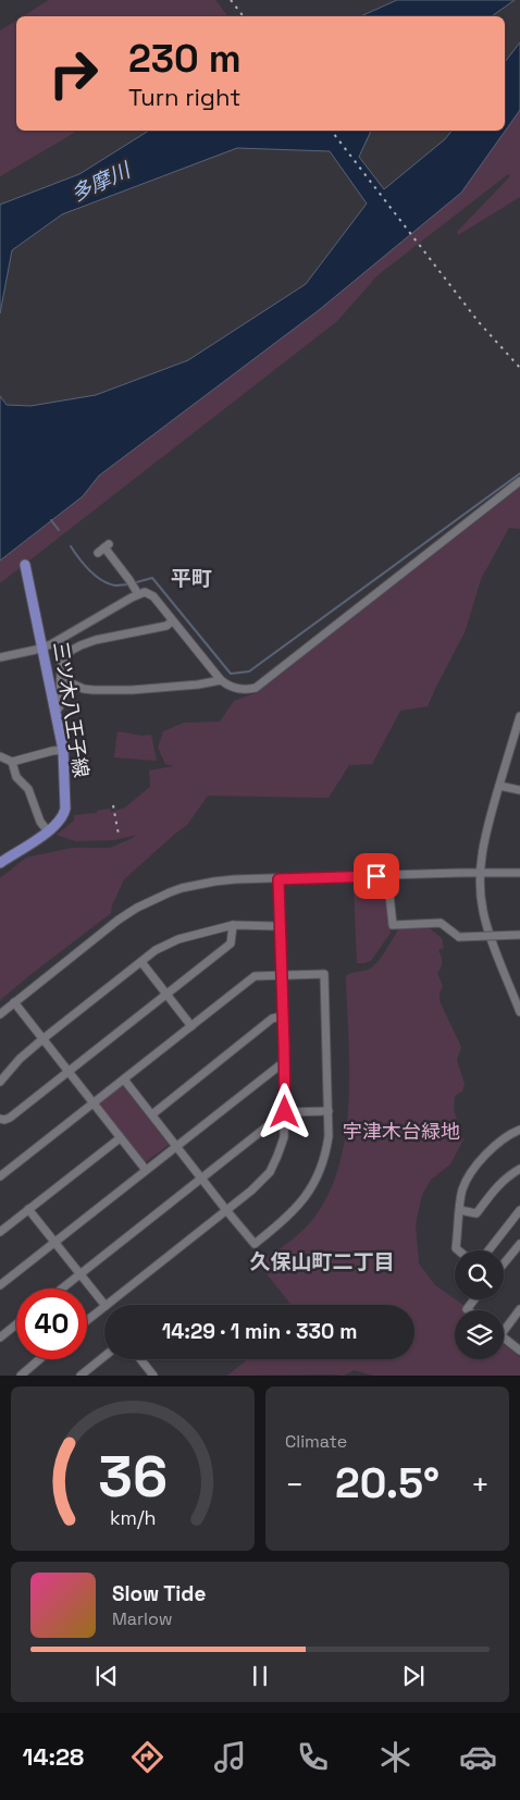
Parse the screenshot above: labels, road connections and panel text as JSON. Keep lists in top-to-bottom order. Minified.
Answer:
{"streets":{"main road":["三ツ木八王子線"]},"districts":["平町","久保山町二丁目"],"water":["多摩川"],"parks":["宇津木台緑地"],"page":{"turn":["230 m","Turn right"],"limit":"40","trip":"14:29 · 1 min · 330 m","tile":"Climate","heat":["−","20.5°","+"],"song":["Slow Tide","Marlow"],"tabs":"14:28","gauge":["36","km/h"]}}
